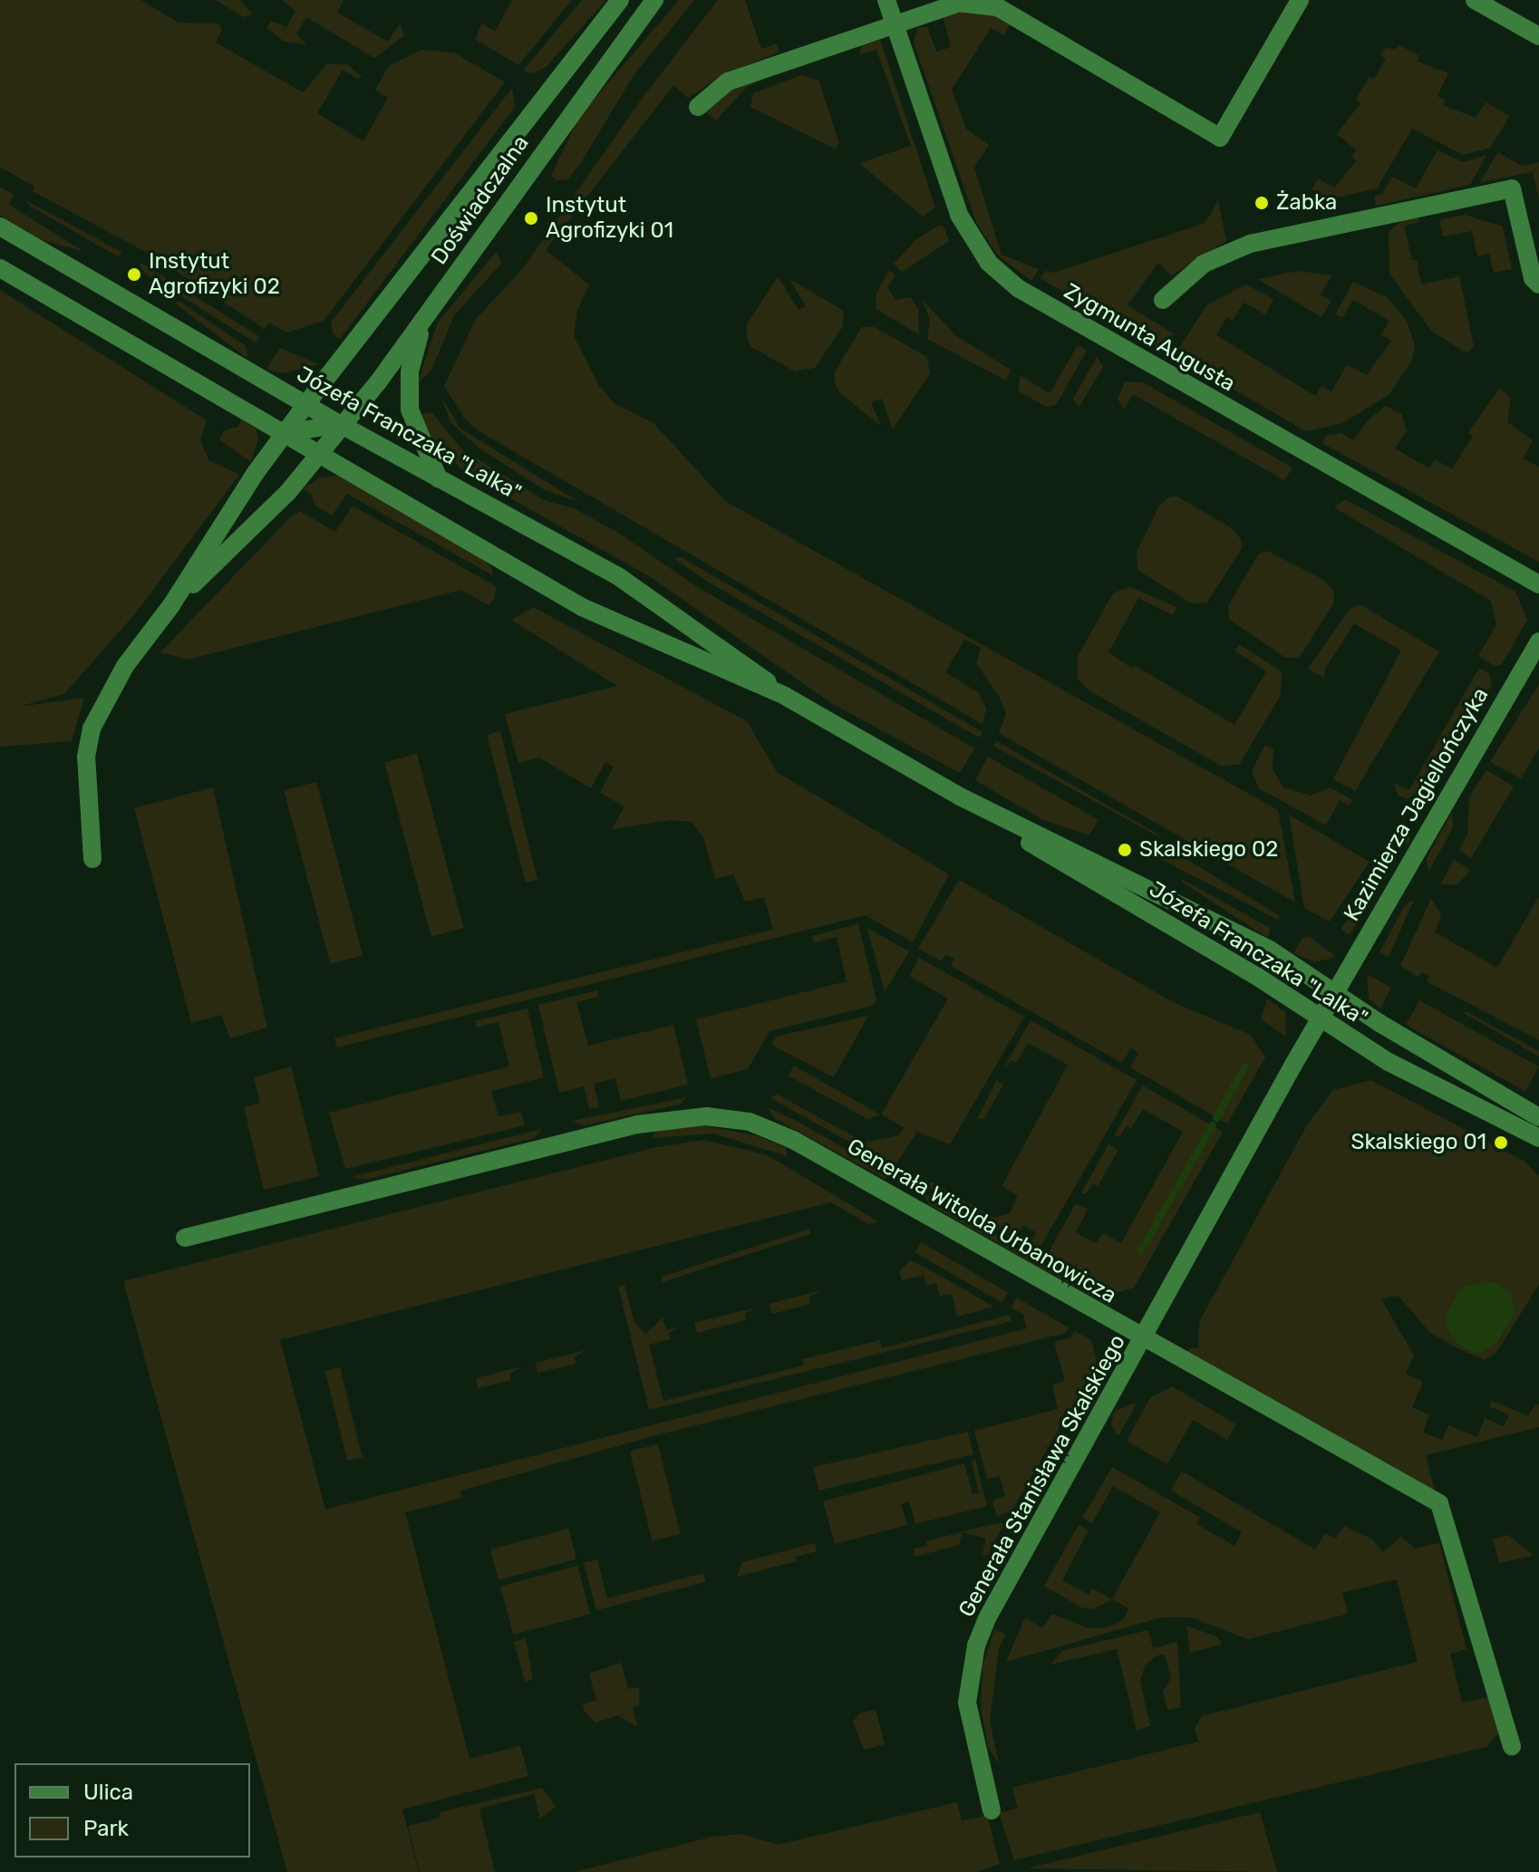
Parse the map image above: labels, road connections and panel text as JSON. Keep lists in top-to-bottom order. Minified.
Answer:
{"streets":{"street":["Doświadczalna","Zygmunta Augusta","Józefa Franczaka \"Lalka\"","Kazimierza Jagiellończyka","Generała Witolda Urbanowicza","Generała Stanisława Skalskiego"]},"crossings":[["Doświadczalna","Józefa Franczaka \"Lalka\""],["Józefa Franczaka \"Lalka\"","Kazimierza Jagiellończyka"],["Józefa Franczaka \"Lalka\"","Generała Stanisława Skalskiego"],["Kazimierza Jagiellończyka","Generała Stanisława Skalskiego"],["Generała Witolda Urbanowicza","Generała Stanisława Skalskiego"]],"places":["Żabka","Instytut Agrofizyki 01","Instytut Agrofizyki 02","Skalskiego 02","Skalskiego 01"],"legend":["Ulica","Park"]}
